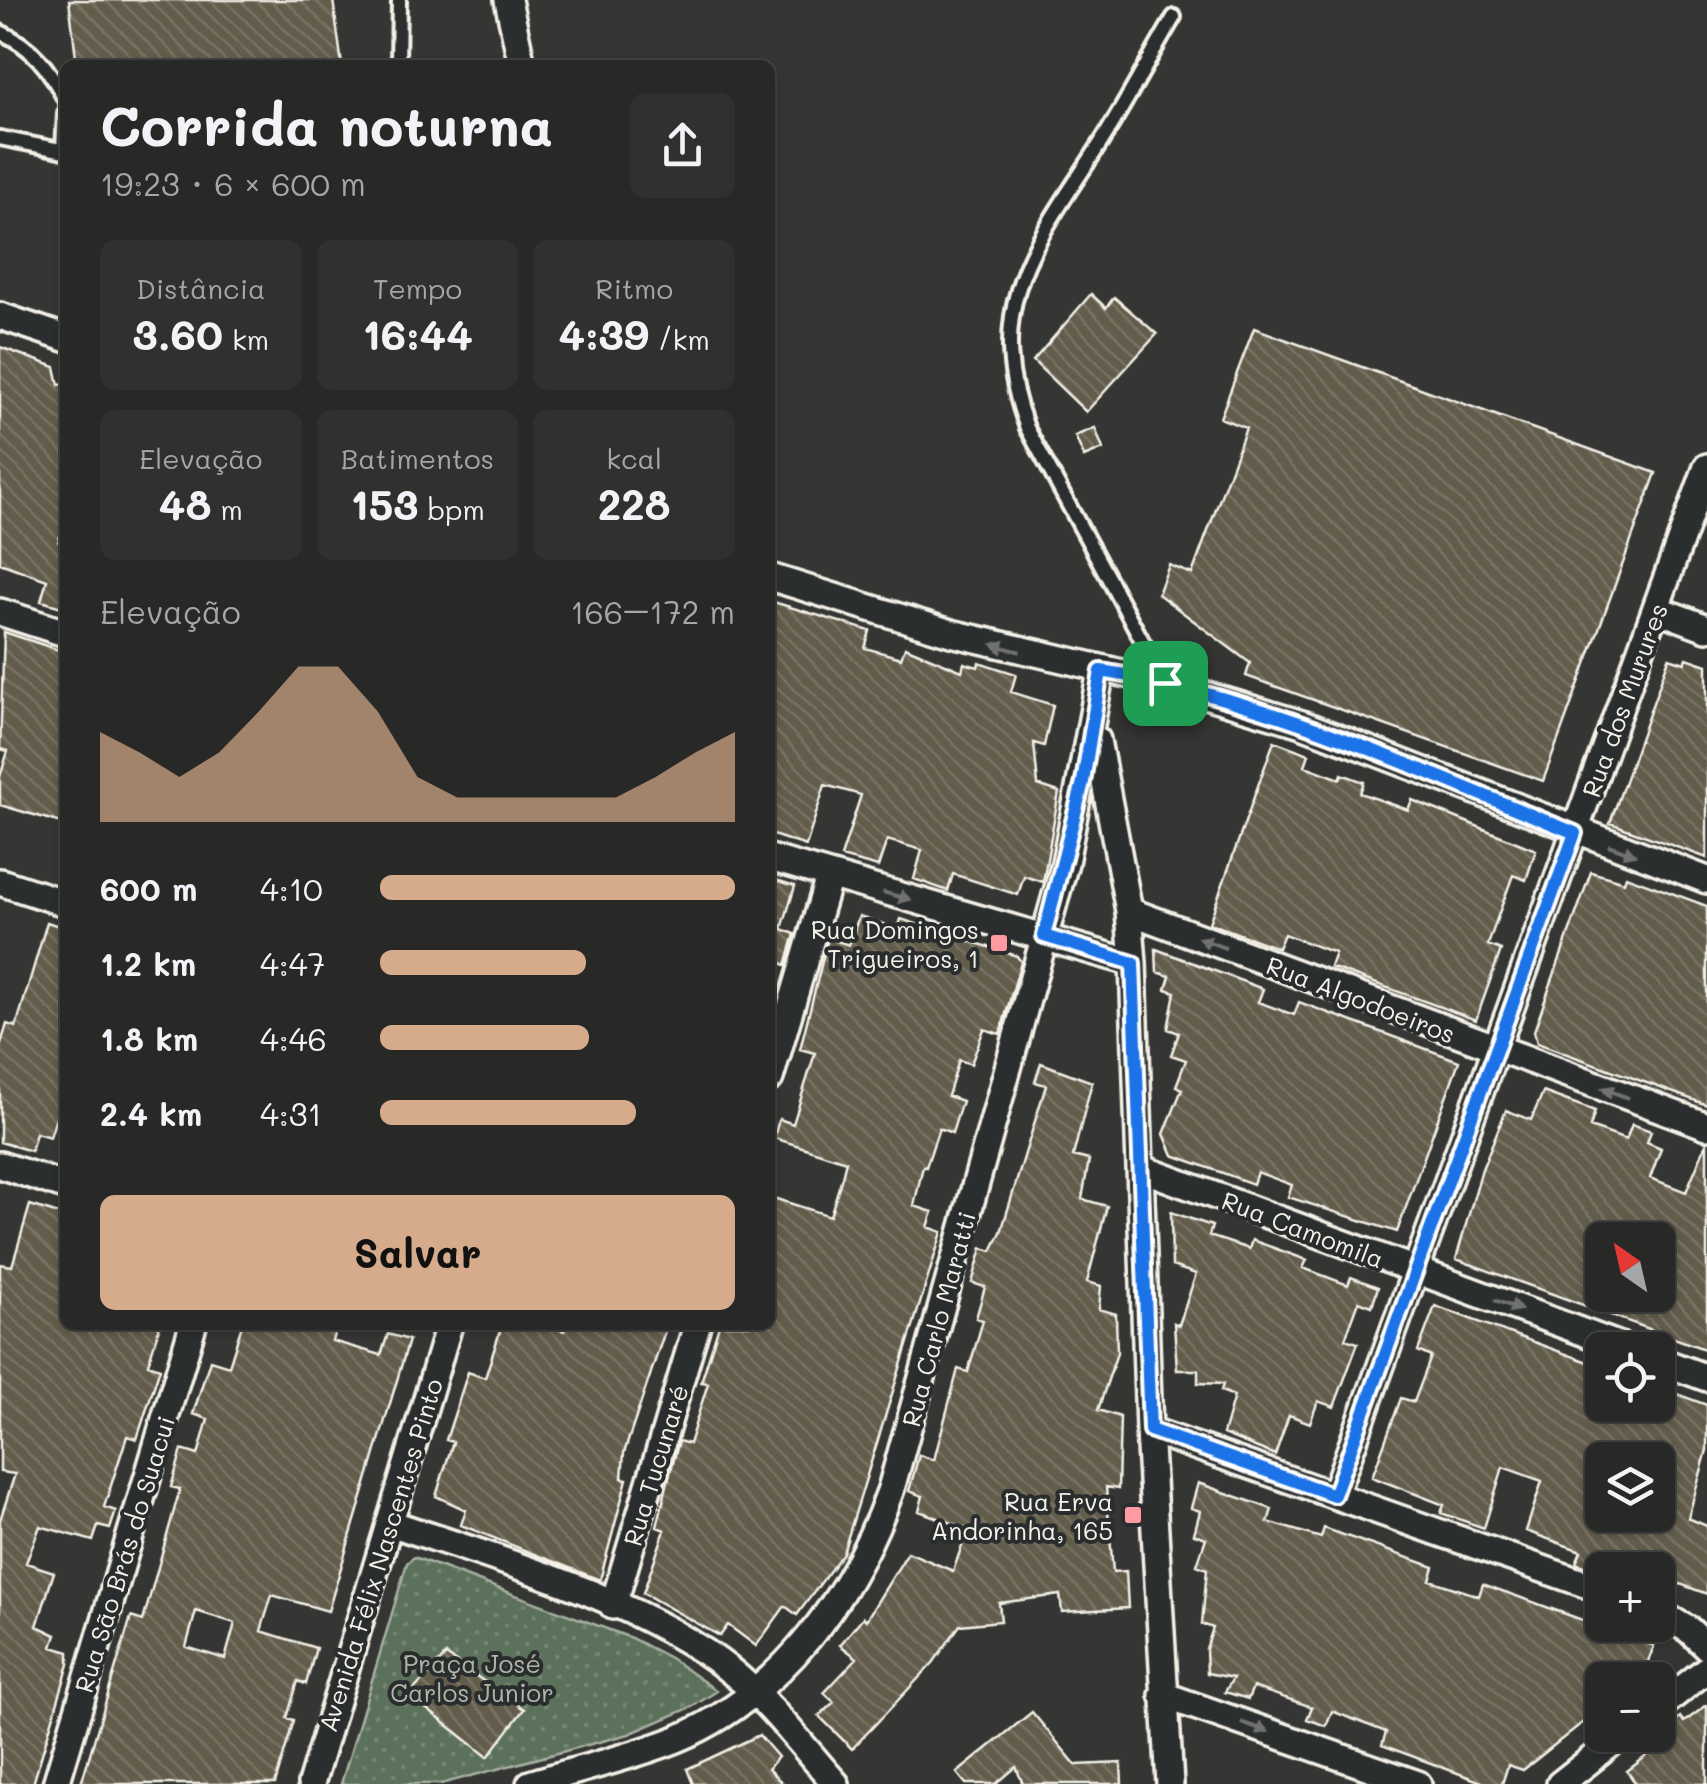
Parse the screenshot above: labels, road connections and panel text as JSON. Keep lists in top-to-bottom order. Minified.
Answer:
{"streets":{"street":["Rua dos Murures","Rua Algodoeiros","Rua Camomila","Rua Carlo Maratti","Rua Tucunaré","Rua São Brás do Suacui","Avenida Félix Nascentes Pinto"]},"crossings":[["Rua dos Murures","Rua Algodoeiros"],["Rua dos Murures","Rua Camomila"]],"one_way":["Rua Algodoeiros","Rua Camomila"],"parks":["Praça José Carlos Junior"],"places":{"transit":["Rua Domingos Trigueiros, 1","Rua Erva Andorinha, 165"]},"north":"top left","page":{"heading":["Corrida noturna","19:23 · 6 × 600 m"],"stats":[["Distância","3.60 km"],["Tempo","16:44"],["Ritmo","4:39 /km"],["Elevação","48 m"],["Batimentos","153 bpm"],["kcal","228"]],"chart":["Elevação","166–172 m"],"list":[{"name":"600 m","note":"4:10"},{"name":"1.2 km","note":"4:47"},{"name":"1.8 km","note":"4:46"},{"name":"2.4 km","note":"4:31"}],"buttons":"Salvar","map_buttons":["+","−"]}}
